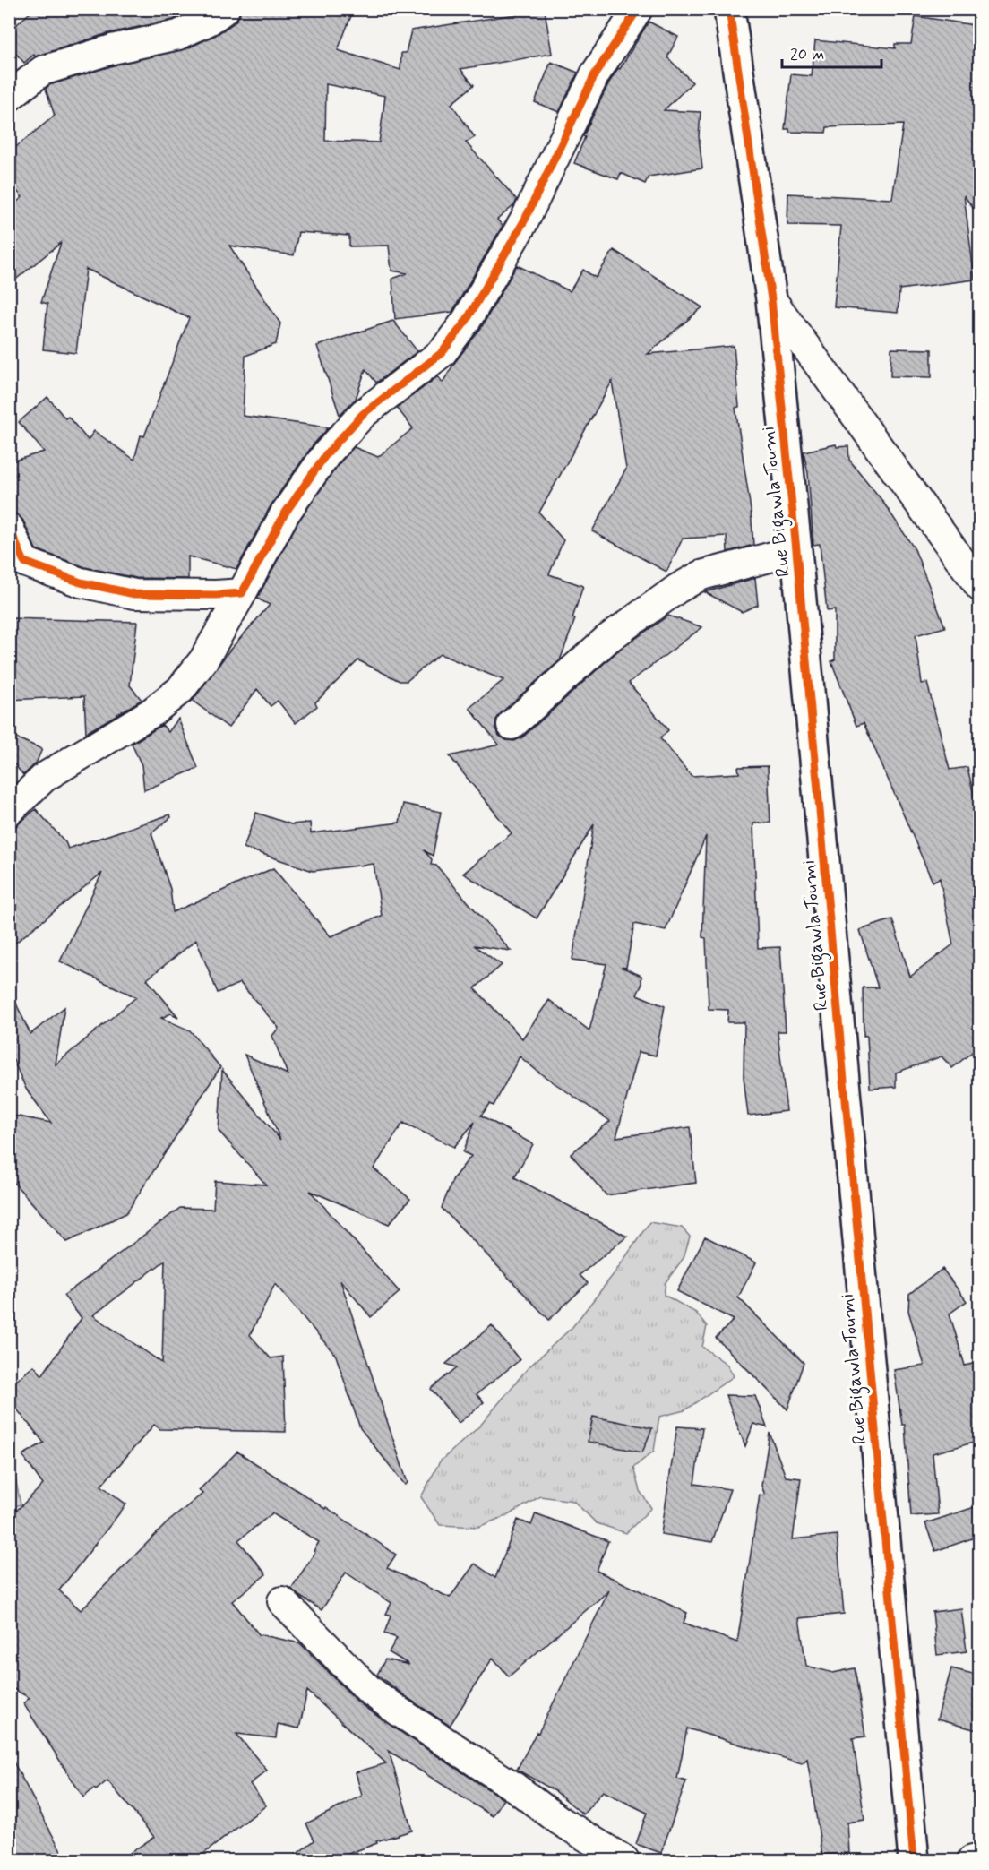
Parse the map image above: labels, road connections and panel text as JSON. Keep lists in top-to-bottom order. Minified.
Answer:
{"streets":{"street":["Rue Bigawla Toumi"]},"scale_bar":"20 m"}
